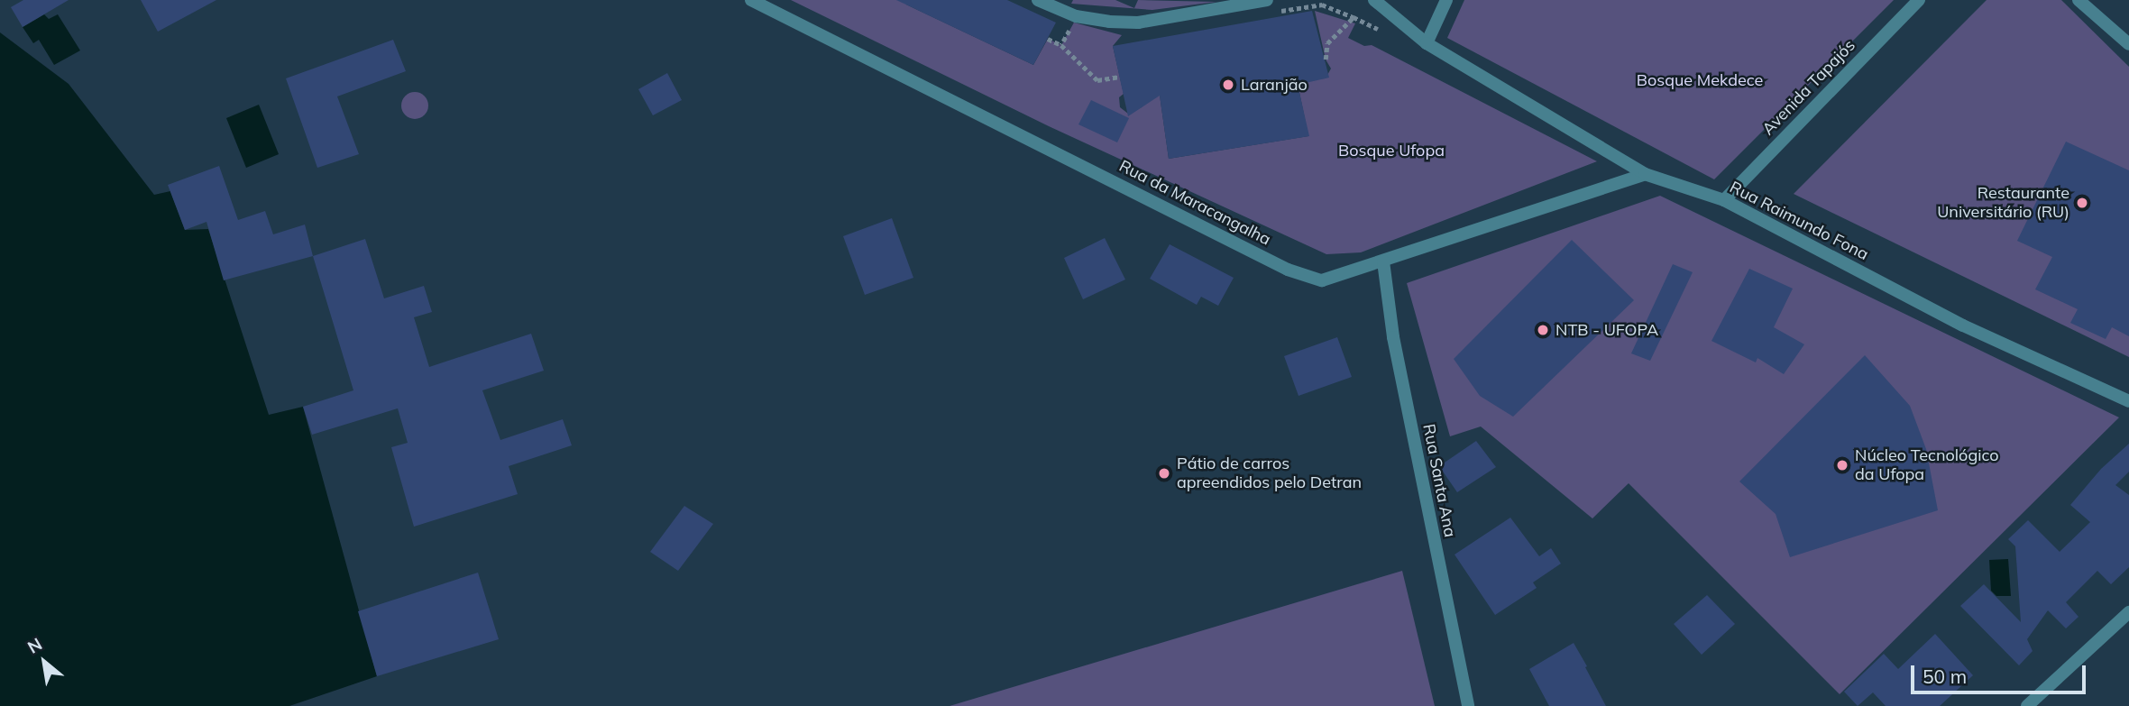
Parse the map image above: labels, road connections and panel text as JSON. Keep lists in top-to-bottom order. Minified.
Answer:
{"streets":{"street":["Avenida Tapajós","Rua da Maracangalha","Rua Raimundo Fona","Rua Santa Ana"]},"crossings":[["Avenida Tapajós","Rua Raimundo Fona"],["Rua da Maracangalha","Rua Raimundo Fona"],["Rua da Maracangalha","Rua Santa Ana"]],"parks":["Bosque Mekdece","Bosque Ufopa"],"places":["Laranjão","Restaurante Universitário (RU)","NTB - UFOPA","Núcleo Tecnológico da Ufopa","Pátio de carros apreendidos pelo Detran"],"scale_bar":"50 m","north":"top left"}
